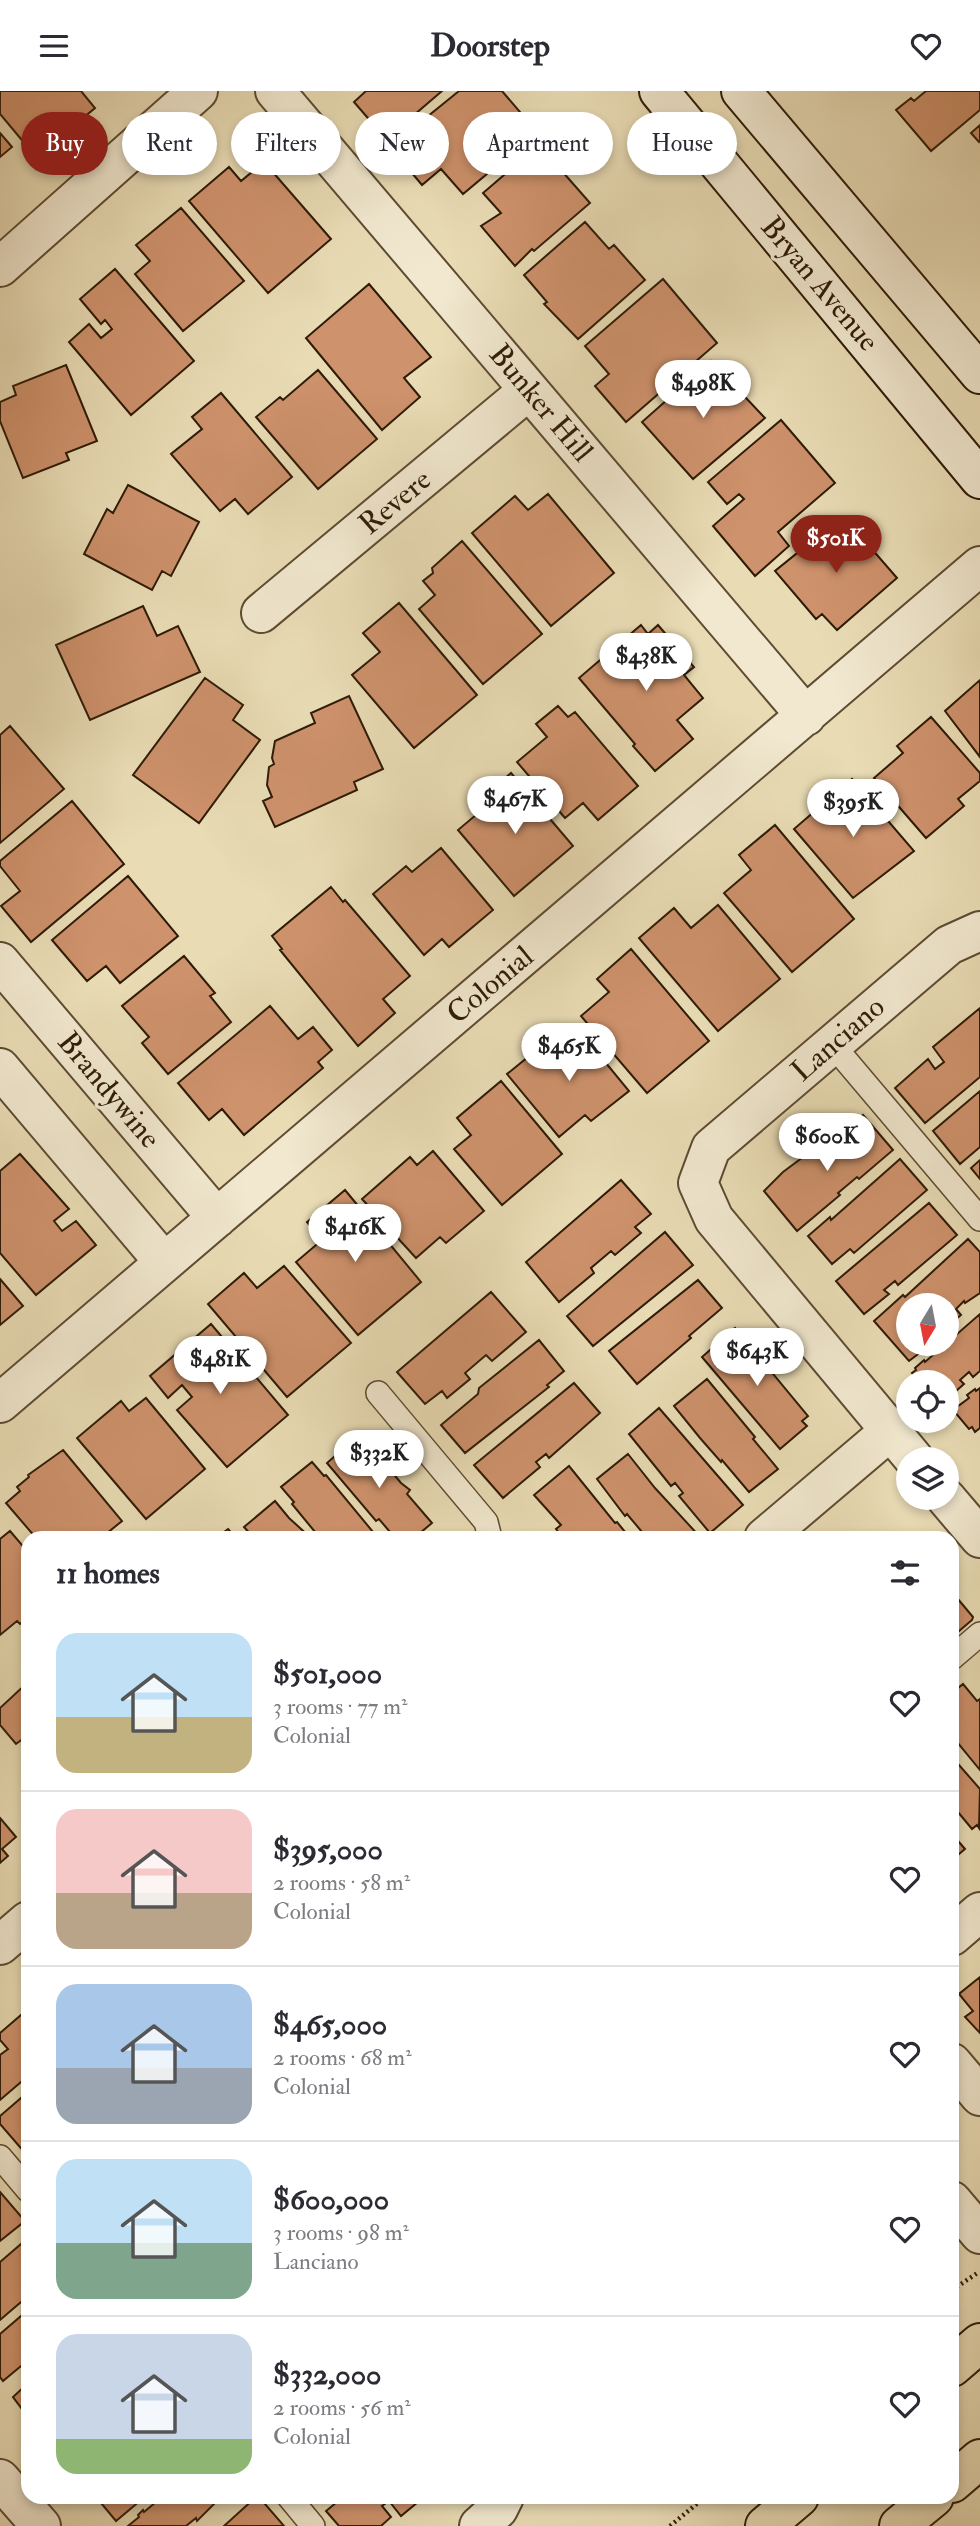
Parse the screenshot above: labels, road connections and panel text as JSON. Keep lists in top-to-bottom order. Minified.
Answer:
{"streets":{"street":["Bryan Avenue","Bunker Hill","Revere","Colonial","Lanciano","Brandywine"]},"crossings":[["Bunker Hill","Revere"],["Bunker Hill","Colonial"],["Colonial","Brandywine"]],"north":"bottom","page":{"header":"Doorstep","chip":["Buy","Rent","Filters","New","Apartment","House"],"price":["$498K","$501K","$438K","$467K","$395K","$465K","$600K","$416K","$643K","$481K","$332K"],"heading":"11 homes","list":[{"name":"$501,000","note":"3 rooms · 77 m² · Colonial"},{"name":"$395,000","note":"2 rooms · 58 m² · Colonial"},{"name":"$465,000","note":"2 rooms · 68 m² · Colonial"},{"name":"$600,000","note":"3 rooms · 98 m² · Lanciano"},{"name":"$332,000","note":"2 rooms · 56 m² · Colonial"}]}}
